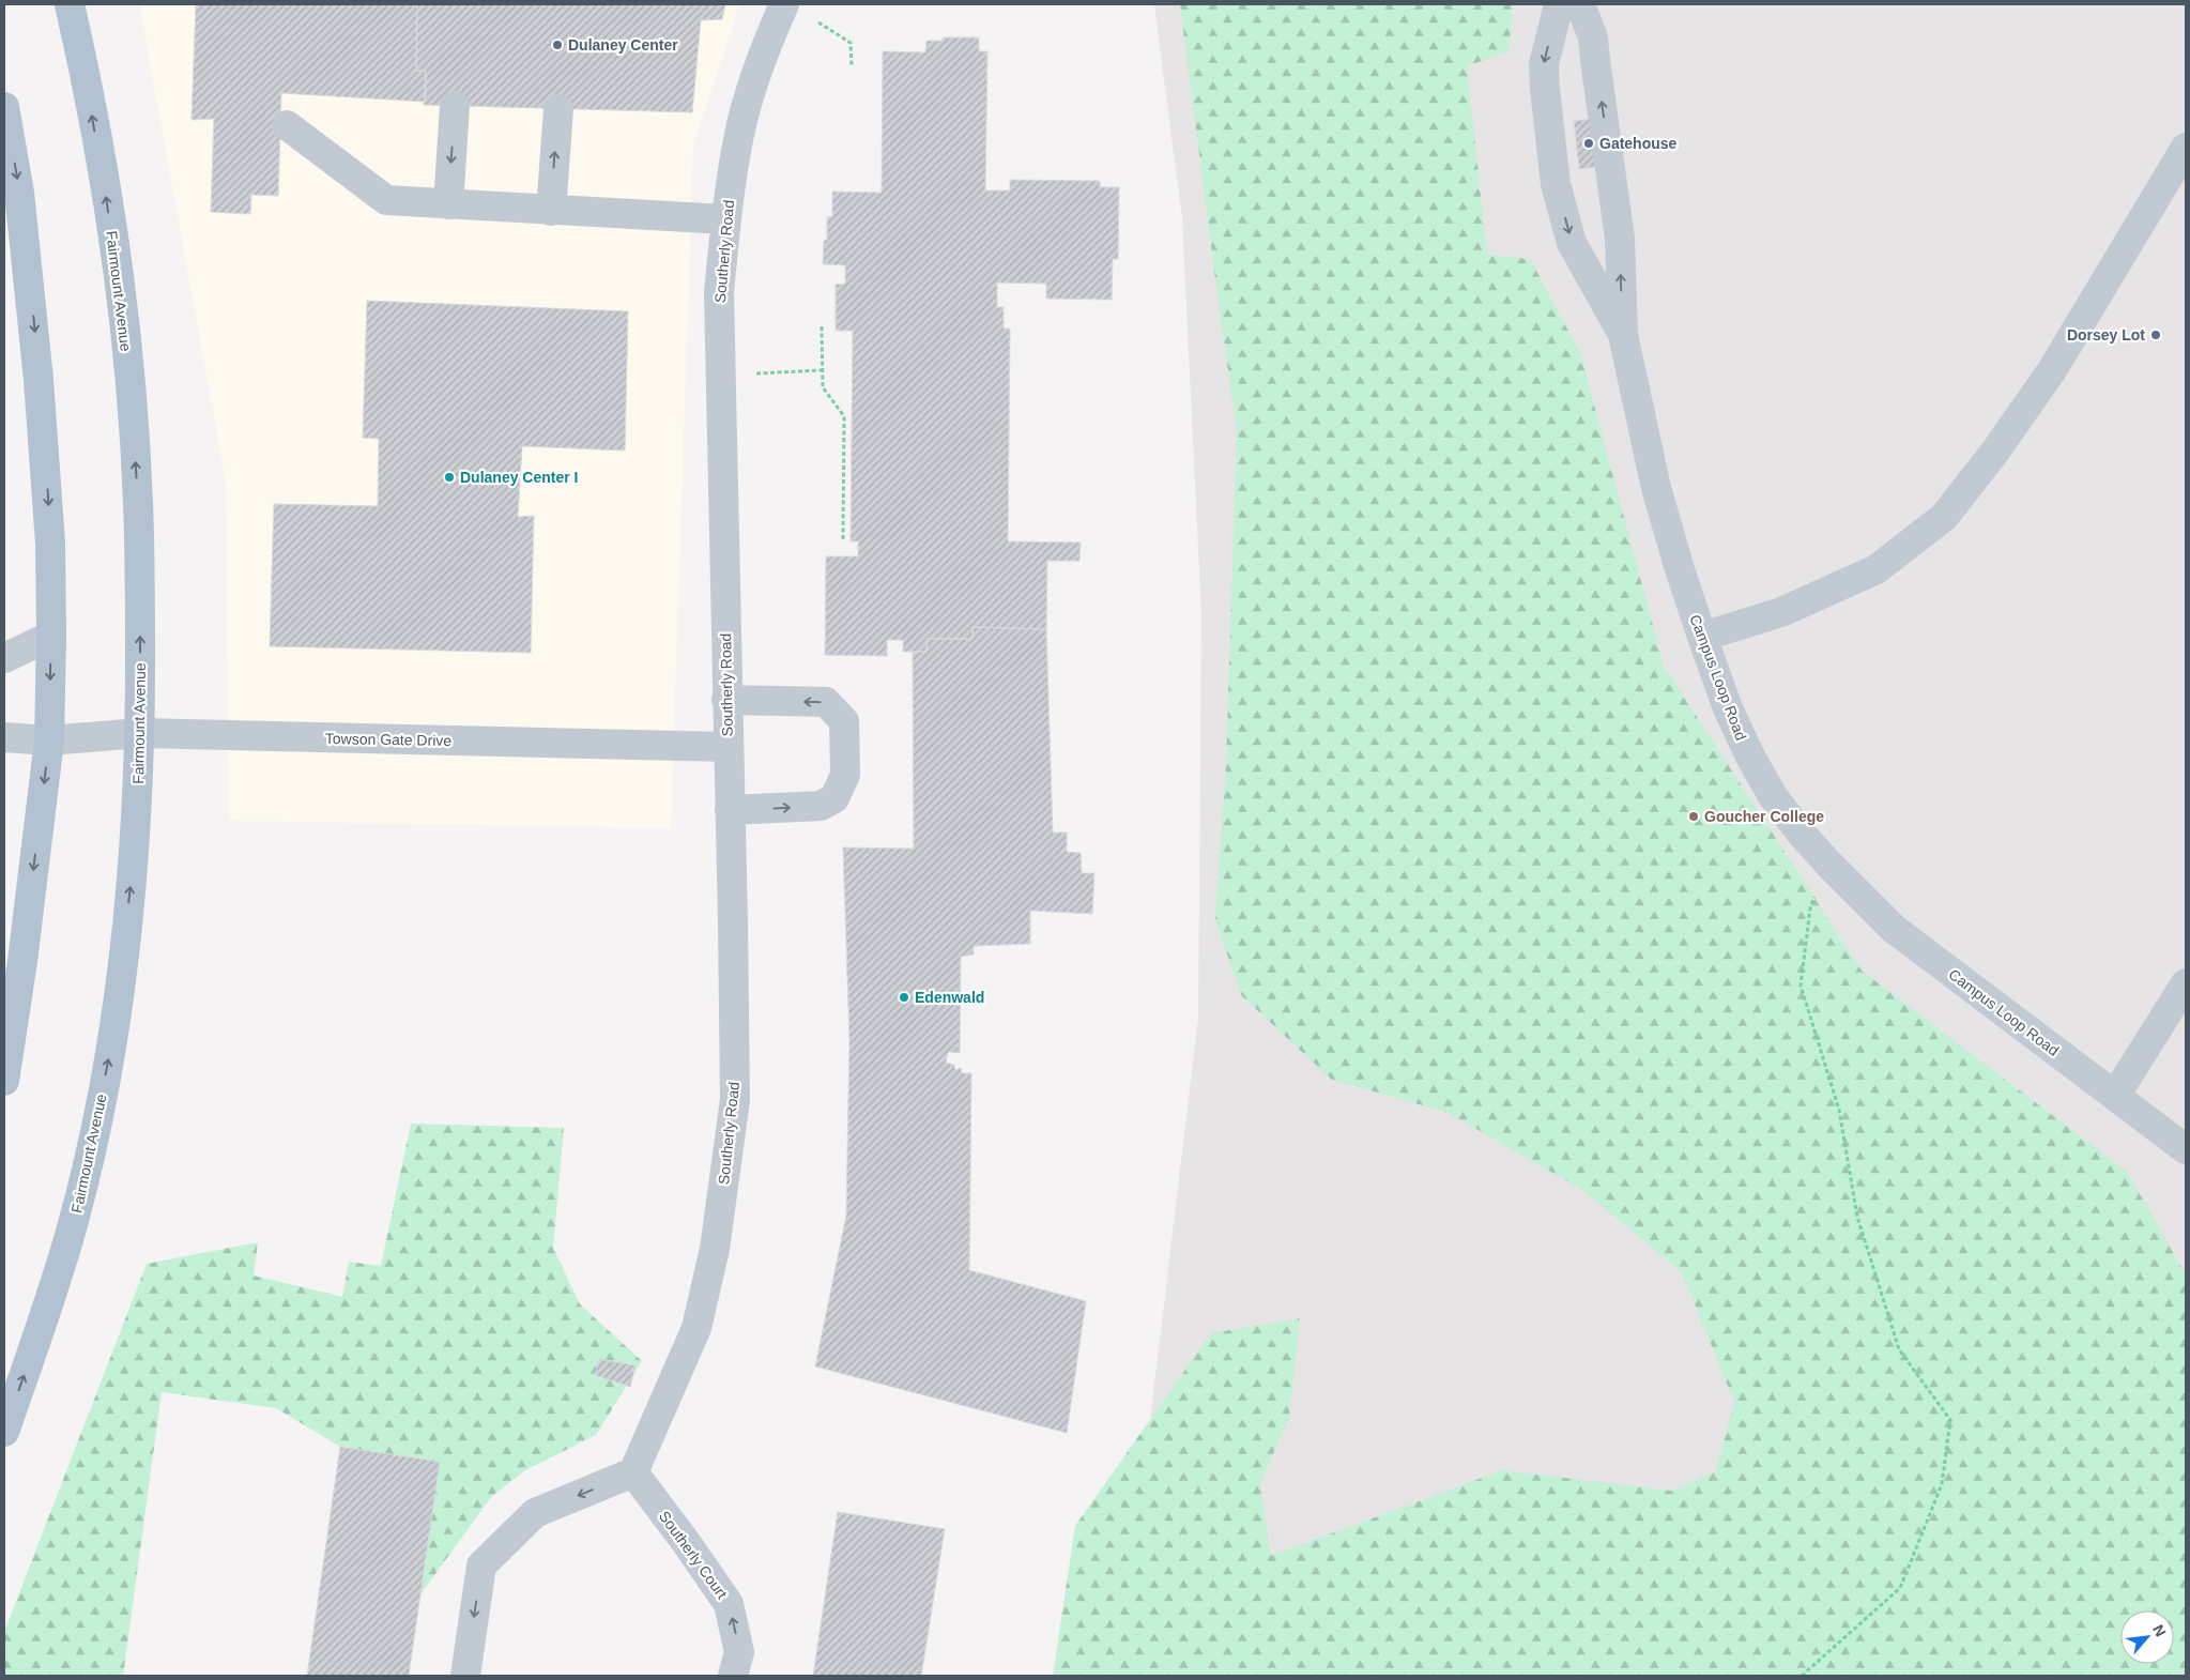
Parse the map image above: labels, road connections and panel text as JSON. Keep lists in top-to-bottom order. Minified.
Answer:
{"streets":{"main road":["Fairmount Avenue"],"street":["Southerly Road","Campus Loop Road","Towson Gate Drive","Southerly Court"]},"crossings":[["Southerly Road","Towson Gate Drive"],["Southerly Road","Southerly Court"],["Fairmount Avenue","Towson Gate Drive"]],"one_way":["Southerly Court"],"places":["Dulaney Center","Gatehouse","Dorsey Lot","Dulaney Center I","Goucher College","Edenwald"],"north":"top right"}
